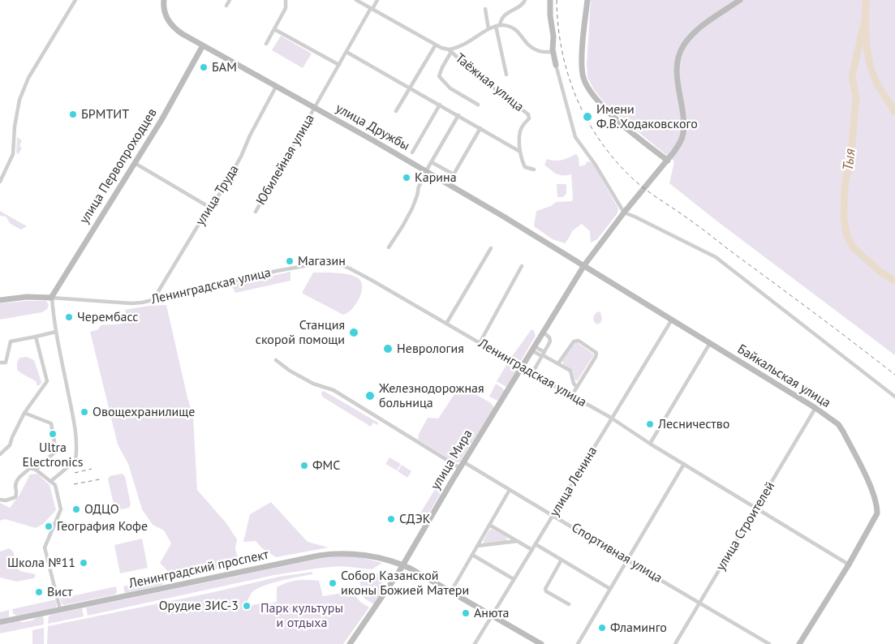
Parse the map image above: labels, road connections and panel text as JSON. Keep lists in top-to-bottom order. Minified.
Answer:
{"streets":{"street":["Таёжная улица","улица Дружбы","Юбилейная улица","улица Первопроходцев","улица Труда","Ленинградская улица","Байкальская улица","улица Мира","улица Ленина","улица Строителей","Спортивная улица","Ленинградский проспект"]},"crossings":[["Таёжная улица","Юбилейная улица"],["улица Дружбы","Юбилейная улица"],["улица Дружбы","улица Первопроходцев"],["улица Дружбы","улица Труда"],["улица Дружбы","Байкальская улица"],["улица Дружбы","улица Мира"],["улица Первопроходцев","Ленинградская улица"],["улица Труда","Ленинградская улица"],["Ленинградская улица","Байкальская улица"],["Ленинградская улица","улица Мира"],["Ленинградская улица","улица Ленина"],["Ленинградская улица","улица Строителей"],["Байкальская улица","улица Мира"],["Байкальская улица","улица Ленина"],["Байкальская улица","улица Строителей"],["улица Мира","Спортивная улица"],["улица Мира","Ленинградский проспект"],["улица Ленина","Спортивная улица"],["улица Ленина","Ленинградский проспект"],["улица Строителей","Спортивная улица"]],"water":["Тыя"],"parks":["Парк культуры и отдыха"],"places":["БАМ","БРМТИТ","Имени Ф.В.Ходаковского","Карина","Магазин","Черембасс","Станция скорой помощи","Неврология","Железнодорожная больница","Овощехранилище","Лесничество","Ultra Electronics","ФМС","ОДЦО","СДЭК","География Кофе","Школа №11","Собор Казанской иконы Божией Матери","Вист","Орудие ЗИС-3","Анюта","Фламинго"]}
